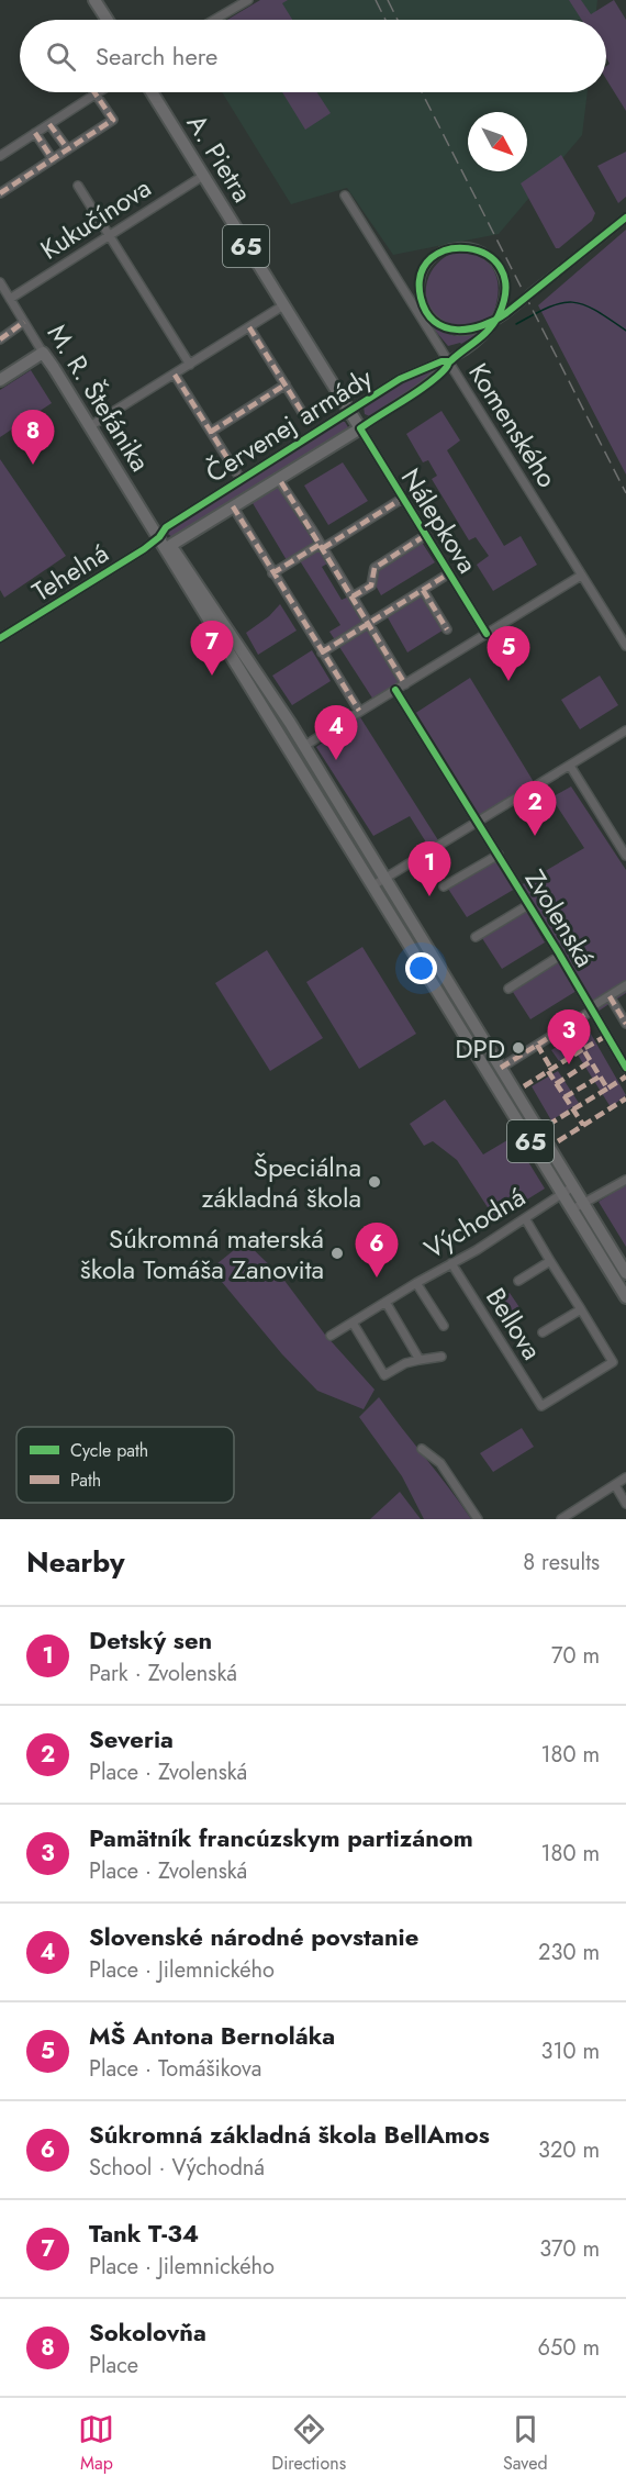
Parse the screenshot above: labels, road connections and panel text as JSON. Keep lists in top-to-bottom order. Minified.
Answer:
{"streets":{"main road":["A. Pietra","65","M. R. Štefánika","Červenej armády"],"street":["Kukučínova","Komenského","Nálepkova","Tehelná","Zvolenská","Východná","Bellova"]},"crossings":[["A. Pietra","Kukučínova"],["A. Pietra","Červenej armády"],["A. Pietra","Nálepkova"],["Kukučínova","M. R. Štefánika"],["65","M. R. Štefánika"],["65","Červenej armády"],["65","Tehelná"],["65","Východná"],["M. R. Štefánika","Červenej armády"],["M. R. Štefánika","Tehelná"],["Červenej armády","Komenského"],["Červenej armády","Nálepkova"],["Červenej armády","Tehelná"],["Východná","Bellova"]],"places":["DPD","Špeciálna základná škola","Súkromná materská škola Tomáša Zanovita"],"legend":["Cycle path","Path"],"north":"bottom right","page":{"search":"Search here","pins":["8","7","5","4","2","1","3","6"],"heading":["Nearby","8 results"],"list":[{"mark":"1","name":"Detský sen","note":"Park · Zvolenská","value":"70 m"},{"mark":"2","name":"Severia","note":"Place · Zvolenská","value":"180 m"},{"mark":"3","name":"Pamätník francúzskym partizánom","note":"Place · Zvolenská","value":"180 m"},{"mark":"4","name":"Slovenské národné povstanie","note":"Place · Jilemnického","value":"230 m"},{"mark":"5","name":"MŠ Antona Bernoláka","note":"Place · Tomášikova","value":"310 m"},{"mark":"6","name":"Súkromná základná škola BellAmos","note":"School · Východná","value":"320 m"},{"mark":"7","name":"Tank T-34","note":"Place · Jilemnického","value":"370 m"},{"mark":"8","name":"Sokolovňa","note":"Place","value":"650 m"}],"nav":["Map","Directions","Saved"]}}
